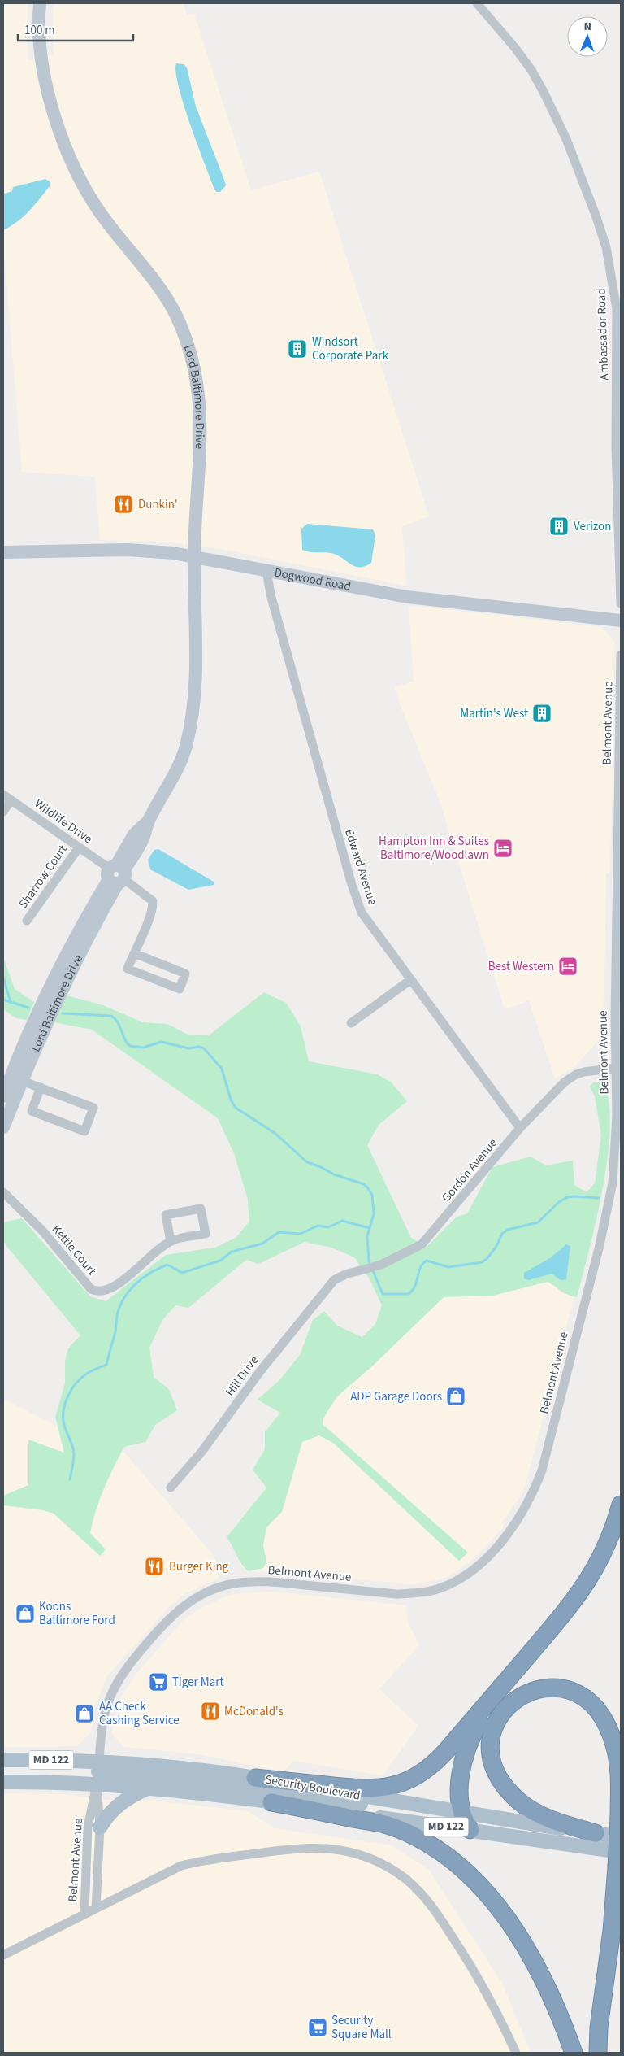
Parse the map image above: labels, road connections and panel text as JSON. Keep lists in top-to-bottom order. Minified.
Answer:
{"streets":{"main road":["Lord Baltimore Drive","Dogwood Road","MD 122","Security Boulevard"],"street":["Ambassador Road","Belmont Avenue","Wildlife Drive","Edward Avenue","Sharrow Court","Gordon Avenue","Kettle Court","Hill Drive"]},"crossings":[["Lord Baltimore Drive","Dogwood Road"],["Lord Baltimore Drive","Wildlife Drive"],["Dogwood Road","Edward Avenue"],["Belmont Avenue","Gordon Avenue"],["Belmont Avenue","Security Boulevard"],["Wildlife Drive","Sharrow Court"],["Edward Avenue","Gordon Avenue"],["Gordon Avenue","Hill Drive"]],"places":{"building":["Windsort Corporate Park","Verizon","Martin's West"],"restaurant":["Dunkin'","Burger King","McDonald's"],"hotel":["Hampton Inn & Suites Baltimore/Woodlawn","Best Western"],"shop":["ADP Garage Doors","Koons Baltimore Ford","AA Check Cashing Service"],"supermarket":["Tiger Mart","Security Square Mall"]},"scale_bar":"100 m","north":"top"}
